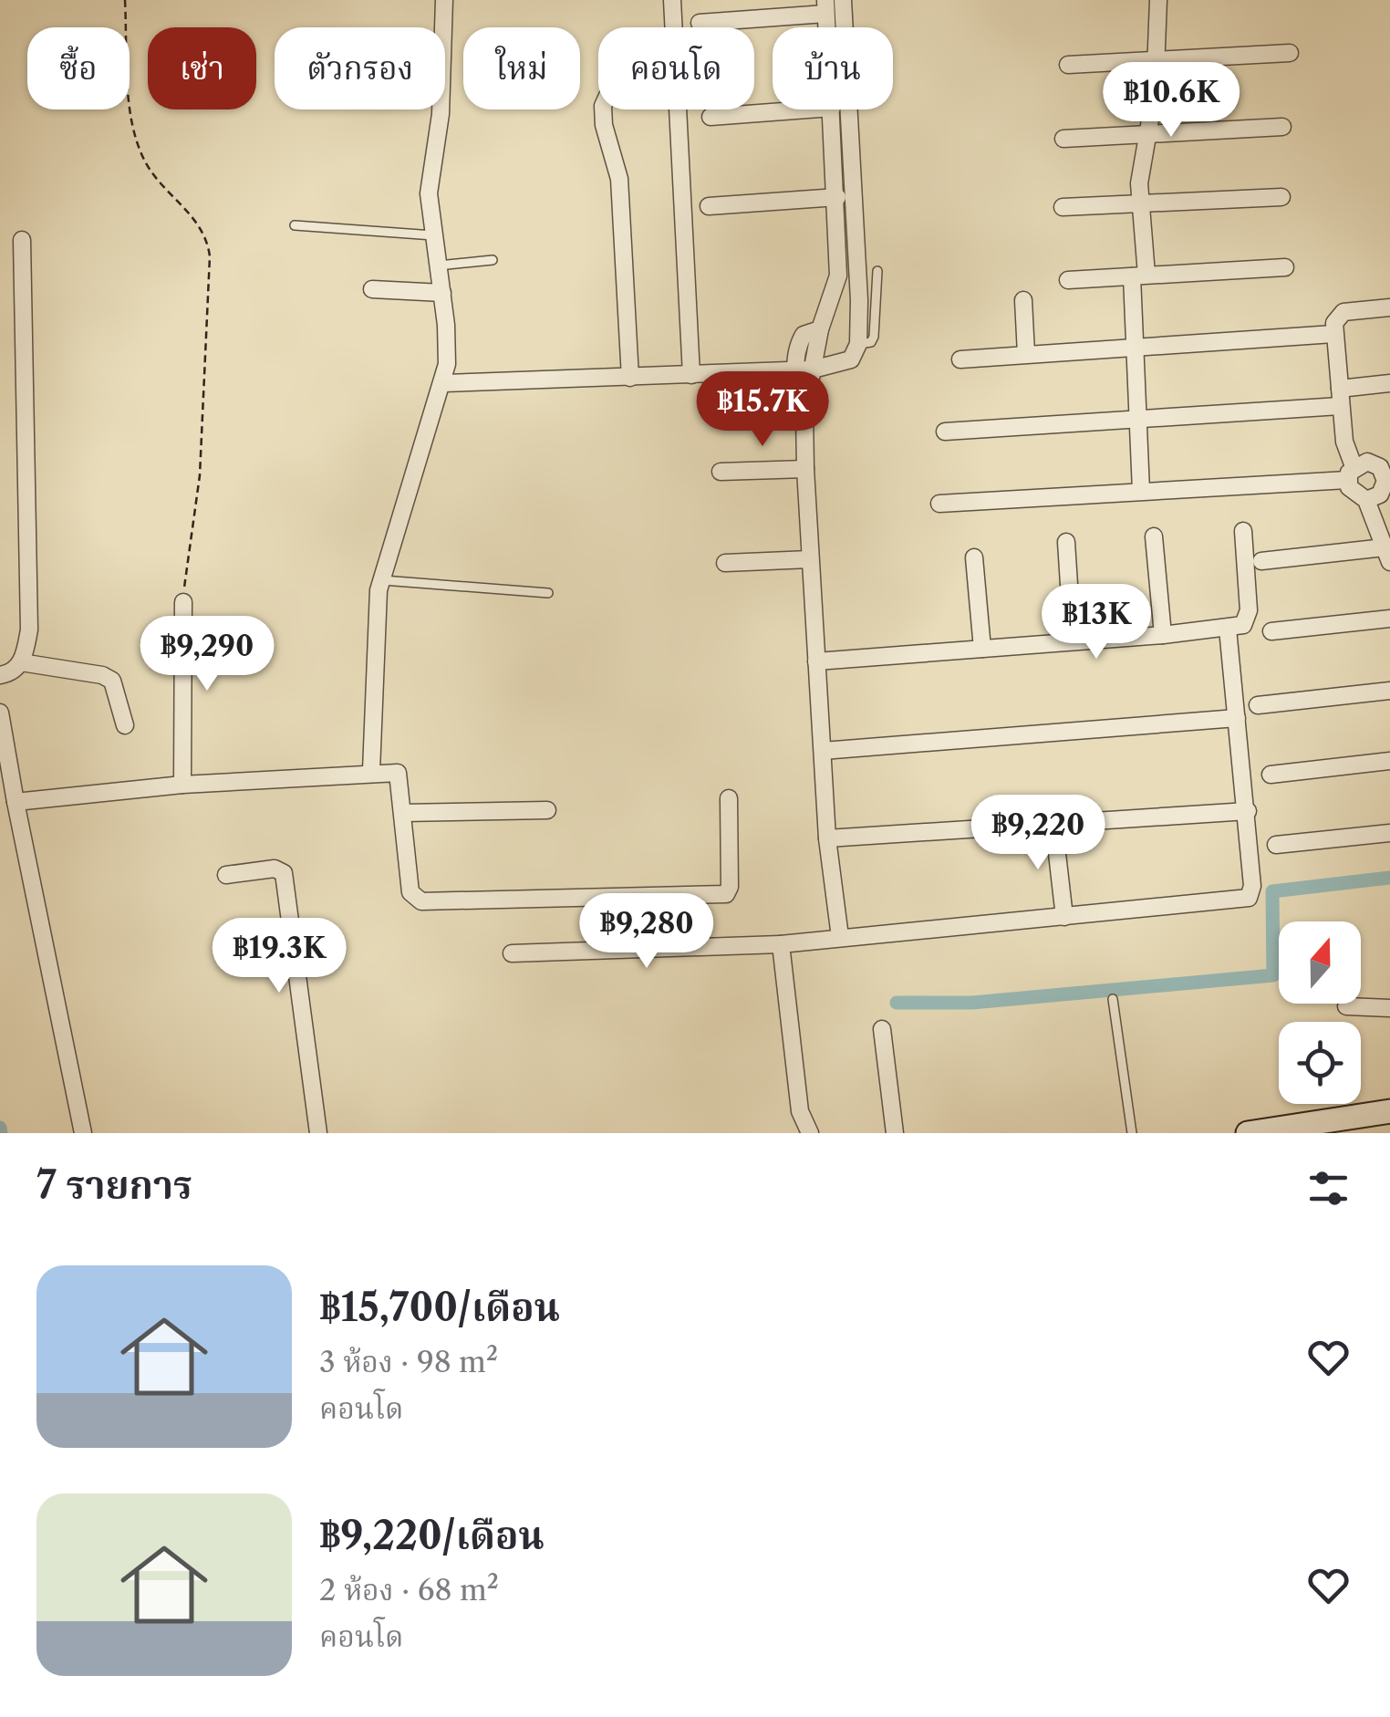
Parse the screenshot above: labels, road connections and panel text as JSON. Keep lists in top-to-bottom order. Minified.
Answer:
{"north":"top","page":{"chip":["ซื้อ","เช่า","ตัวกรอง","ใหม่","คอนโด","บ้าน"],"price":["฿10.6K","฿15.7K","฿13K","฿9,290","฿9,220","฿9,280","฿19.3K"],"heading":"7 รายการ","list":[{"name":"฿15,700/เดือน","note":"3 ห้อง · 98 m² · คอนโด"},{"name":"฿9,220/เดือน","note":"2 ห้อง · 68 m² · คอนโด"}]}}
